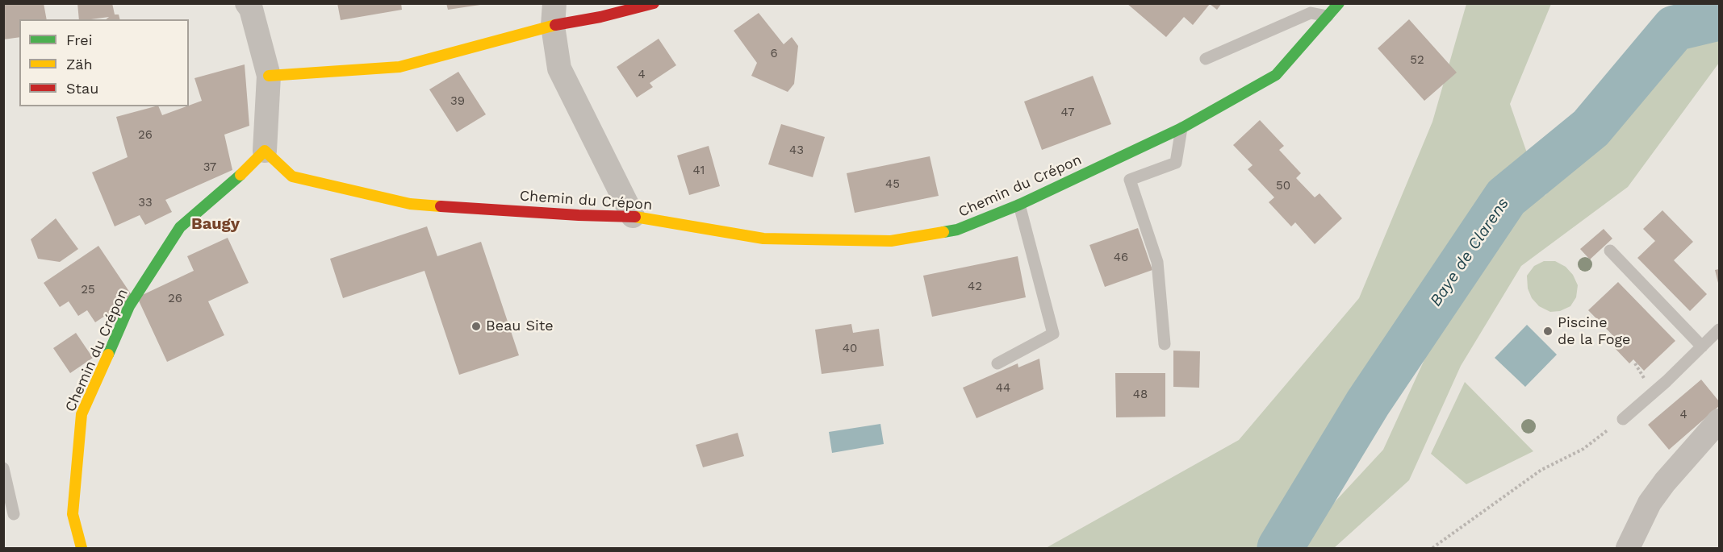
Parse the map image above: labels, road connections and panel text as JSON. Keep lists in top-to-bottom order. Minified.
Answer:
{"streets":{"street":["Chemin du Crépon"]},"districts":["Baugy"],"water":["Baye de Clarens"],"places":["Beau Site","Piscine de la Foge"],"house_numbers":["6","52","4","39","47","26","43","37","41","45","50","33","46","42","25","26","40","44","48","4"],"legend":["Frei","Zäh","Stau"]}
